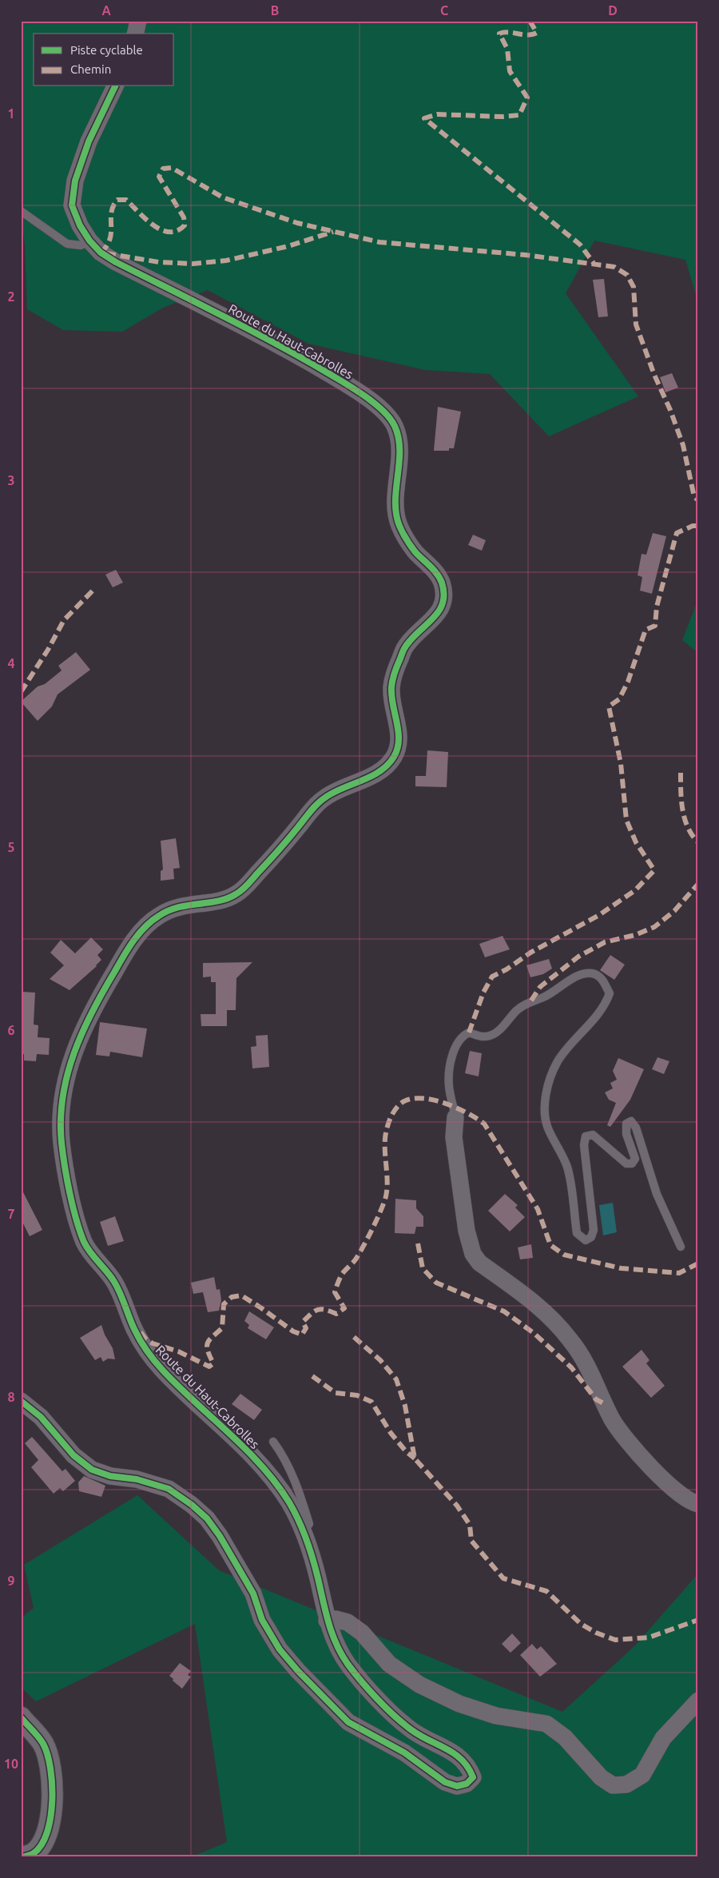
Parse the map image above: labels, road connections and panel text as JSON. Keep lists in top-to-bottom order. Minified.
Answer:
{"streets":{"street":["Route du Haut-Cabrolles"]},"legend":["Piste cyclable","Chemin"],"grid":{"columns":["A","B","C","D"],"rows":["1","2","3","4","5","6","7","8","9","10"]}}
